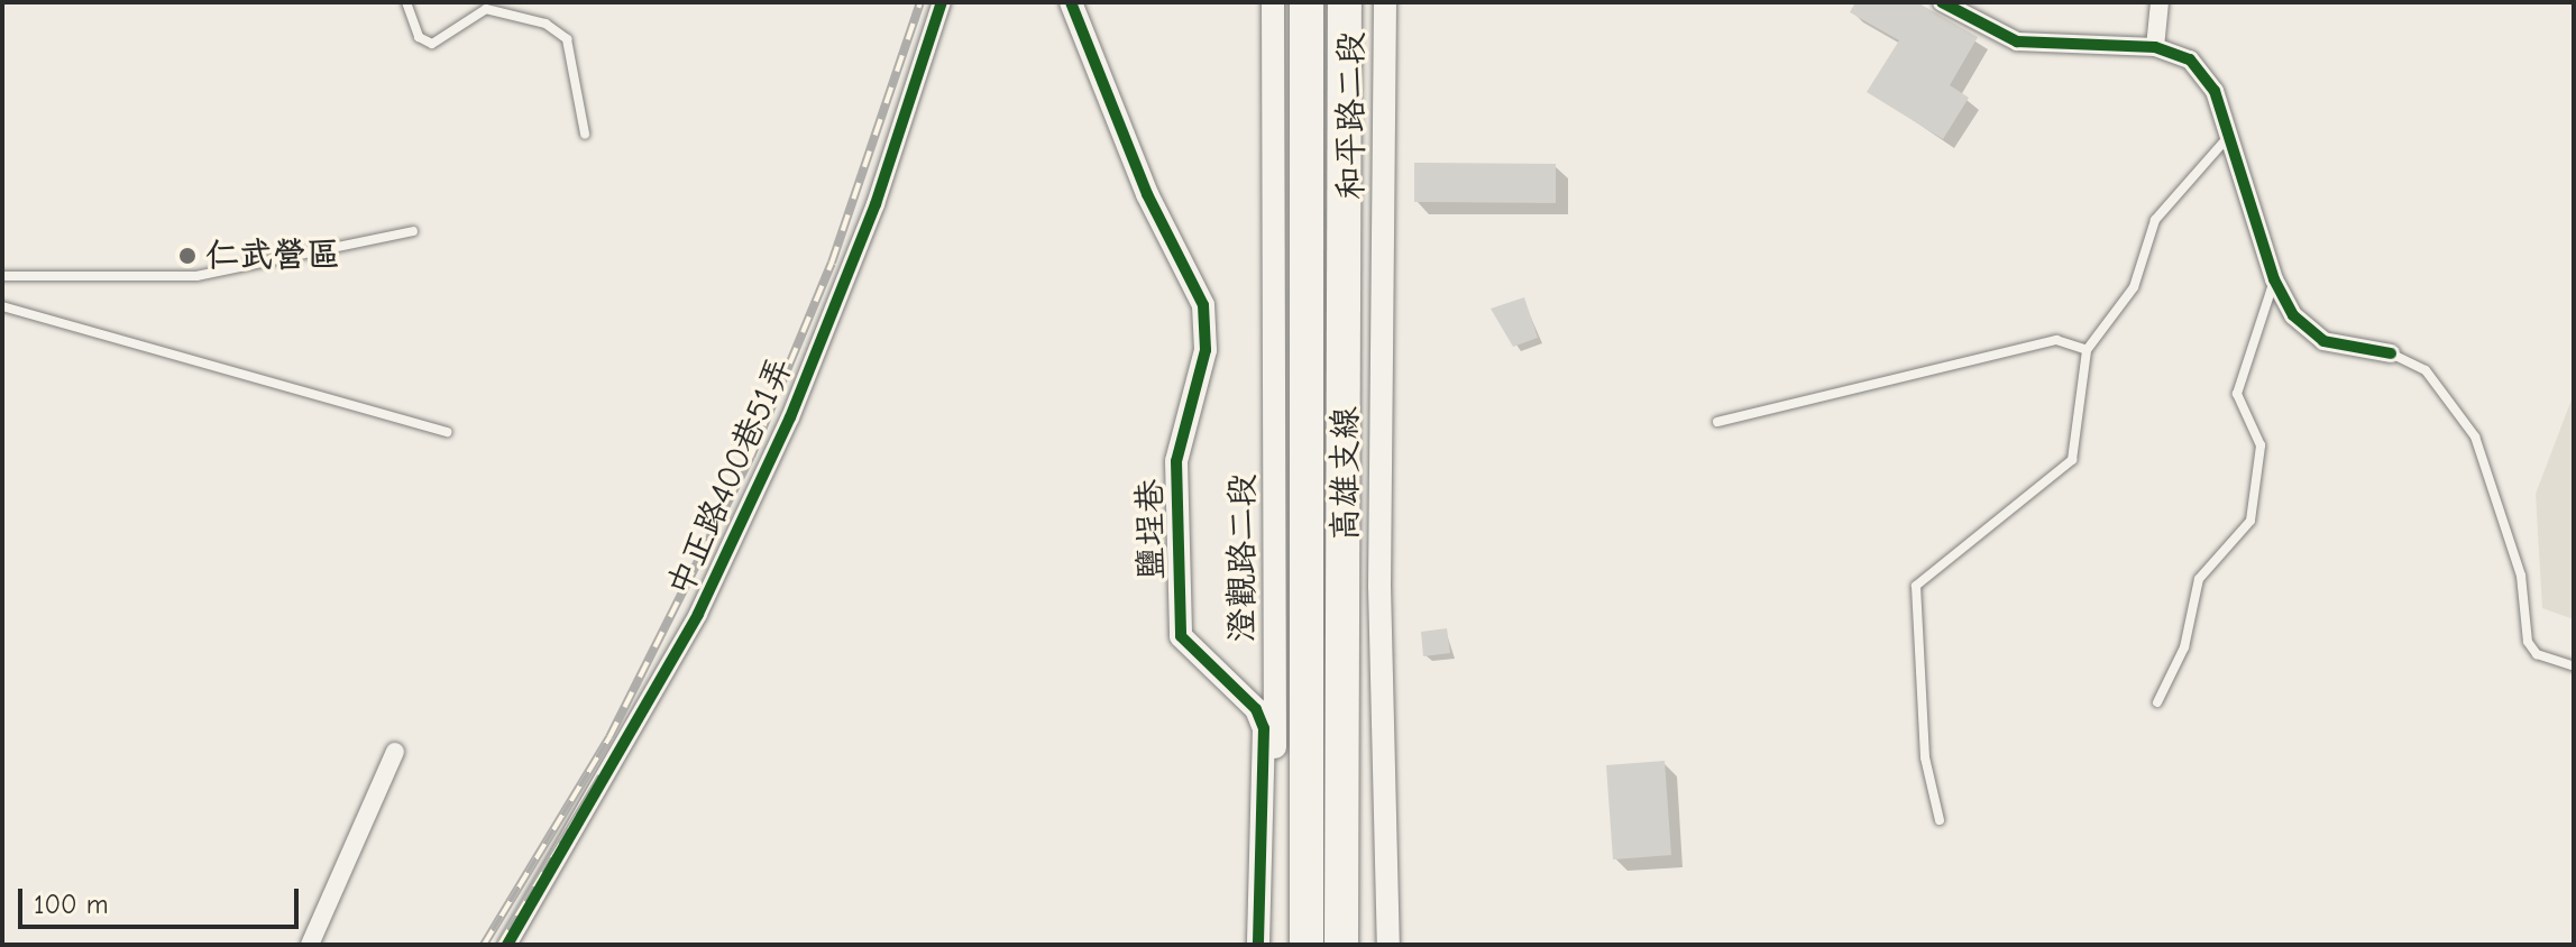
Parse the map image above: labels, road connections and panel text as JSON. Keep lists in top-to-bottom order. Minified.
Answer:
{"streets":{"highway":["高雄支線"],"street":["和平路二段","中正路400巷51弄","鹽埕巷","澄觀路二段"]},"places":["仁武營區"],"scale_bar":"100 m"}
